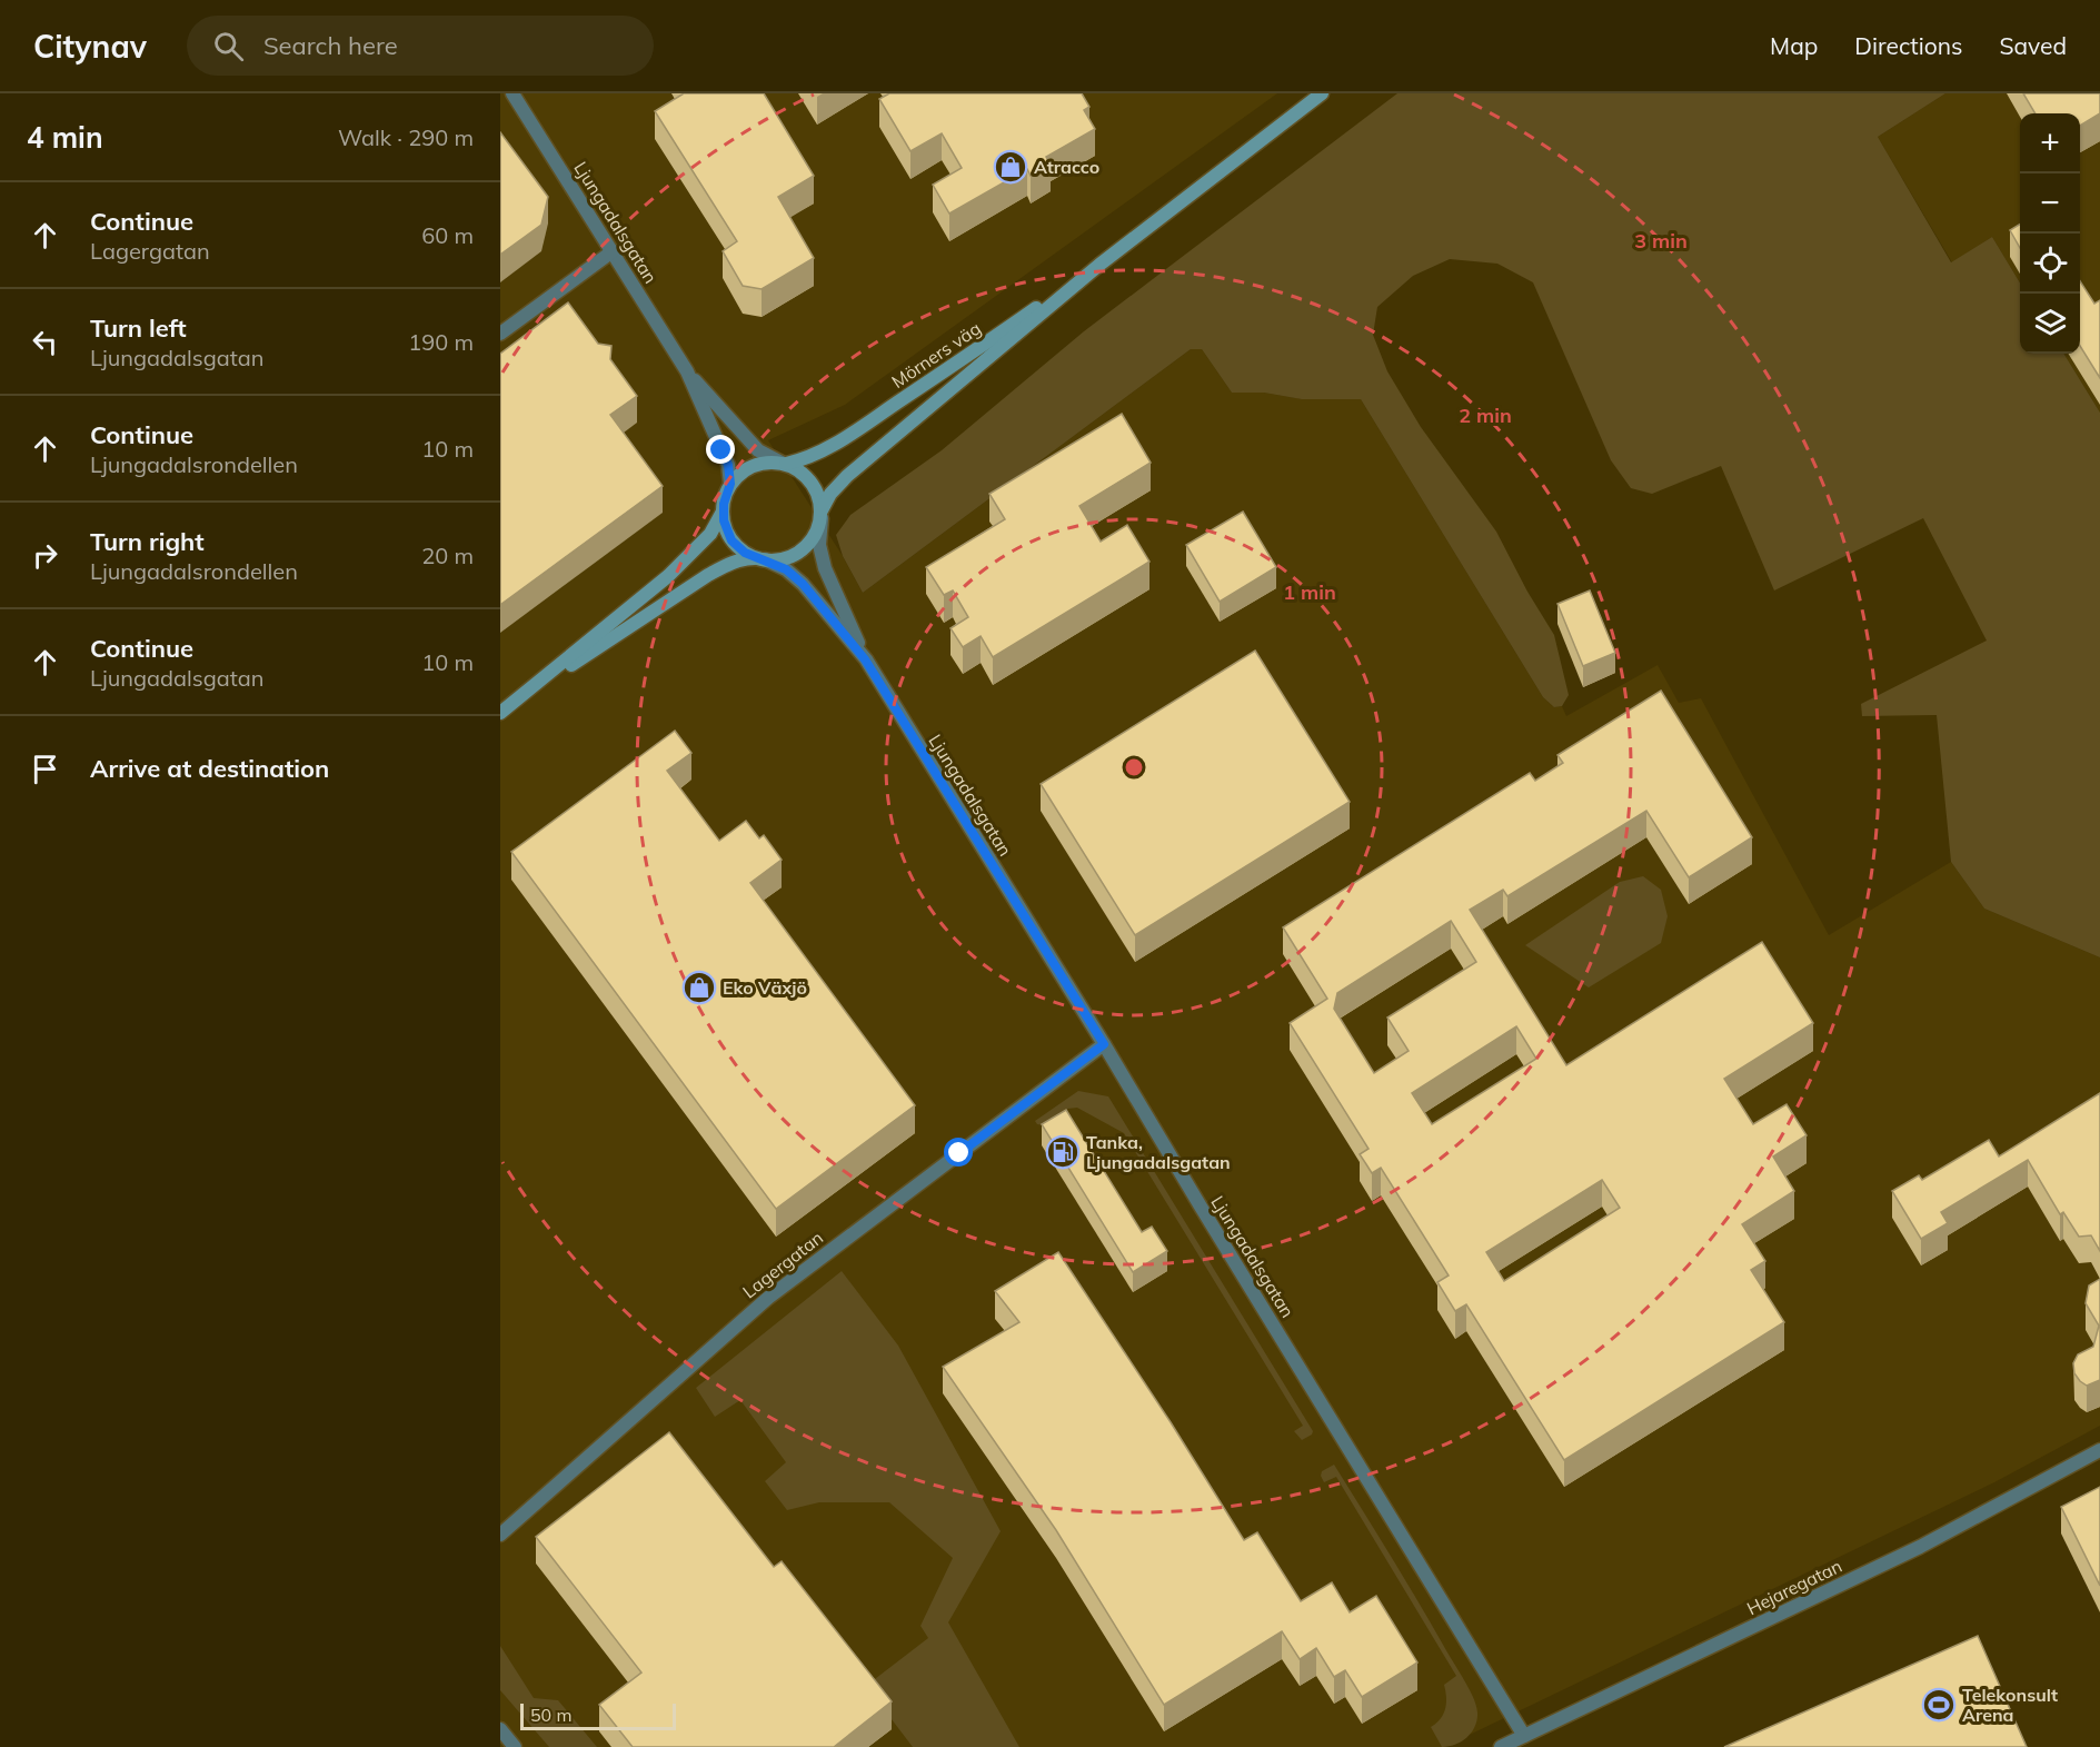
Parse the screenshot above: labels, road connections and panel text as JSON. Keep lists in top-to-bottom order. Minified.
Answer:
{"streets":{"main road":["Mörners väg"],"street":["Ljungadalsgatan","Lagergatan","Hejaregatan"]},"crossings":[["Ljungadalsgatan","Mörners väg"],["Ljungadalsgatan","Lagergatan"],["Ljungadalsgatan","Hejaregatan"]],"places":{"shop":["Atracco","Eko Växjö"],"fuel station":["Tanka, Ljungadalsgatan"],"sports":["Telekonsult Arena"]},"scale_bar":"50 m","page":{"header":"Citynav","search":"Search here","nav":["Map","Directions","Saved"],"heading":["4 min","Walk · 290 m"],"map_buttons":["+","−"],"list":[["Continue","Lagergatan","60 m"],["Turn left","Ljungadalsgatan","190 m"],["Continue","Ljungadalsrondellen","10 m"],["Turn right","Ljungadalsrondellen","20 m"],["Continue","Ljungadalsgatan","10 m"],"Arrive at destination"],"scale":"50 m"},"rings":["3 min","2 min","1 min"]}
